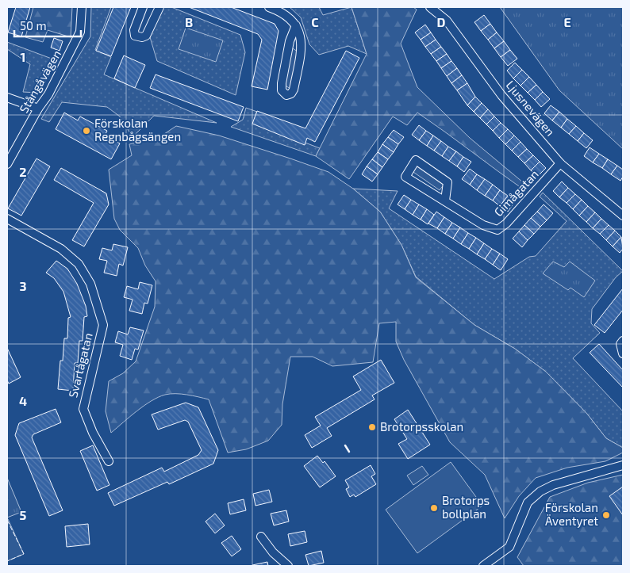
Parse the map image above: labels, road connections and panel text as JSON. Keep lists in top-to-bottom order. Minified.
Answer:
{"streets":{"street":["Stångåvägen","Ljusnevägen","Gimågatan","Svartågatan"]},"crossings":[["Ljusnevägen","Gimågatan"]],"places":["Förskolan Regnbågsängen","Brotorpsskolan","Brotorps bollplan","Förskolan Äventyret"],"scale_bar":"50 m","grid":{"columns":["B","C","D","E"],"rows":["1","2","3","4","5"]}}
